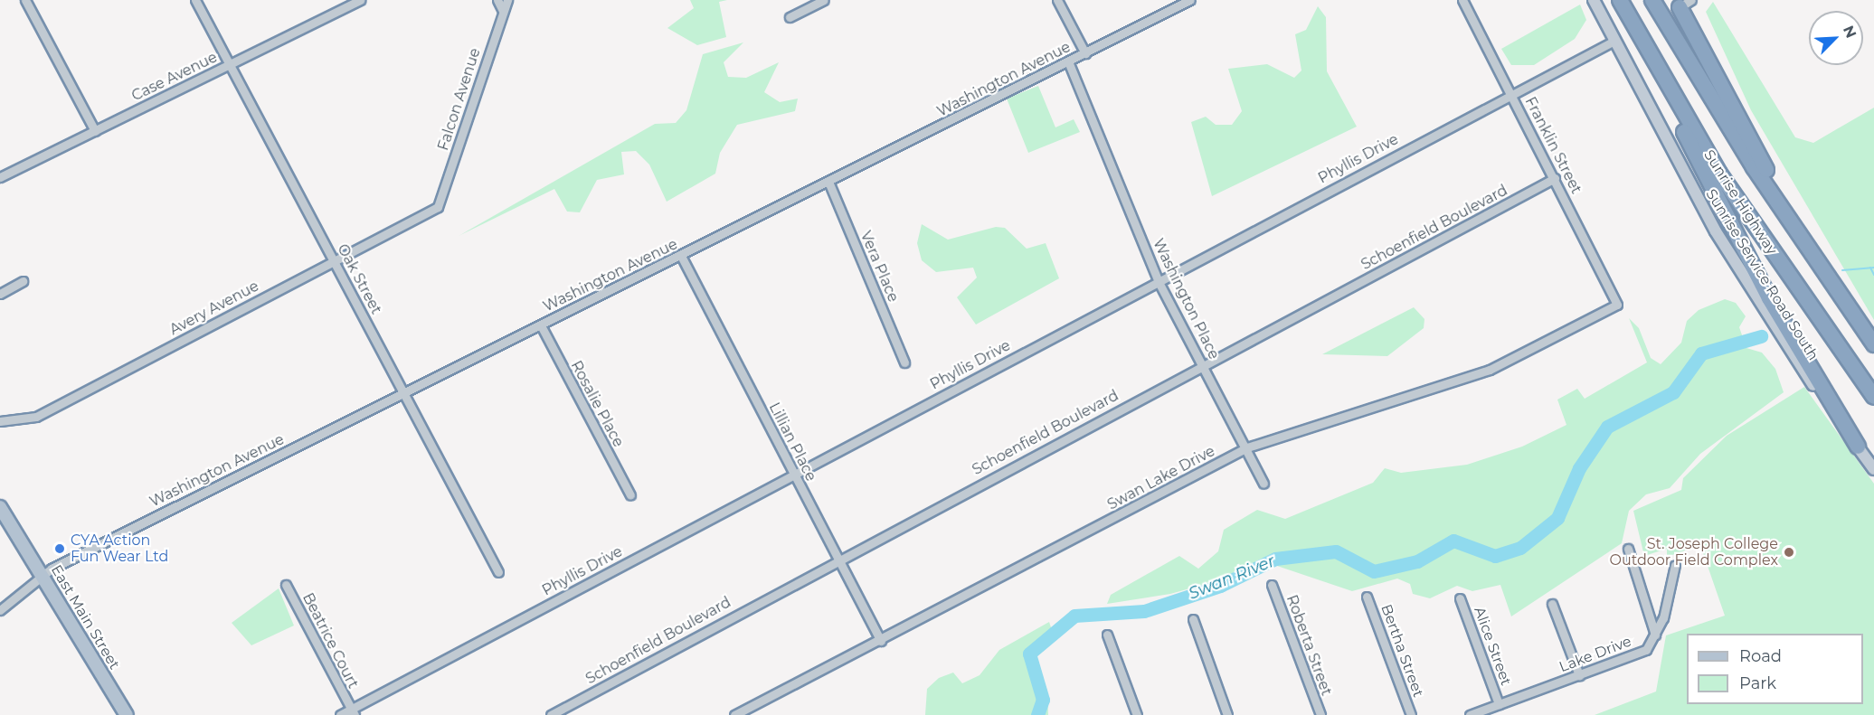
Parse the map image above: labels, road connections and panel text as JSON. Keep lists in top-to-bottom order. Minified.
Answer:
{"streets":{"highway":["Sunrise Highway"],"main road":["Sunrise Service Road South","East Main Street"],"street":["Case Avenue","Washington Avenue","Falcon Avenue","Franklin Street","Phyllis Drive","Schoenfield Boulevard","Vera Place","Oak Street","Washington Place","Avery Avenue","Rosalie Place","Lillian Place","Swan Lake Drive","Beatrice Court","Roberta Street","Alice Street","Bertha Street","Lake Drive"]},"crossings":[["Case Avenue","Oak Street"],["Washington Avenue","Vera Place"],["Washington Avenue","Oak Street"],["Washington Avenue","Washington Place"],["Washington Avenue","Rosalie Place"],["Washington Avenue","Lillian Place"],["Washington Avenue","East Main Street"],["Falcon Avenue","Avery Avenue"],["Franklin Street","Phyllis Drive"],["Franklin Street","Schoenfield Boulevard"],["Franklin Street","Swan Lake Drive"],["Phyllis Drive","Sunrise Service Road South"],["Phyllis Drive","Washington Place"],["Phyllis Drive","Lillian Place"],["Phyllis Drive","Beatrice Court"],["Schoenfield Boulevard","Washington Place"],["Schoenfield Boulevard","Lillian Place"],["Oak Street","Avery Avenue"],["Washington Place","Swan Lake Drive"],["Lillian Place","Swan Lake Drive"],["Alice Street","Lake Drive"]],"water":["Swan River"],"places":["CYA Action Fun Wear Ltd","St. Joseph College Outdoor Field Complex"],"legend":["Road","Park"],"north":"top right"}
